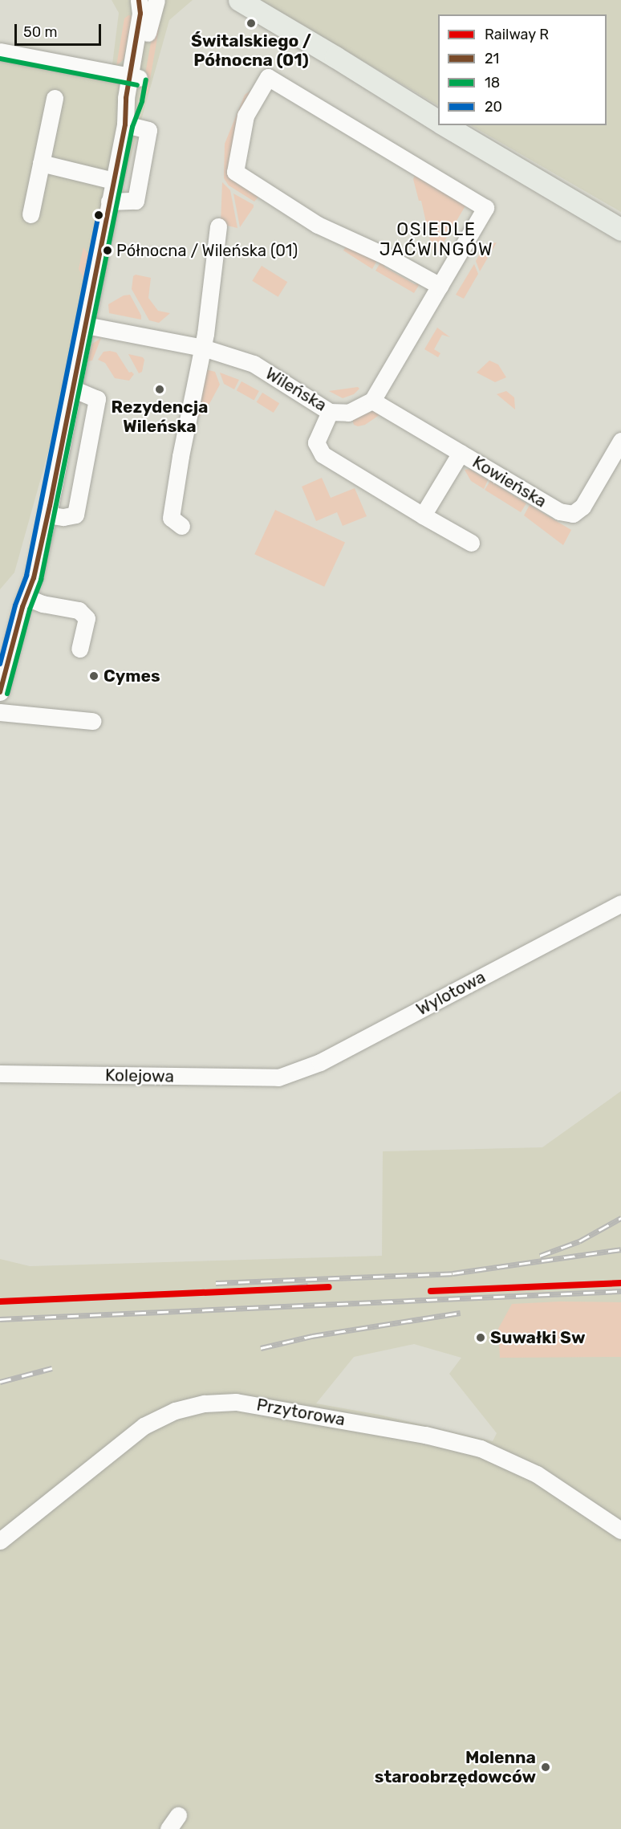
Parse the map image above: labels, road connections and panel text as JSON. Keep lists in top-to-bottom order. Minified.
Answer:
{"streets":{"street":["Wileńska","Kowieńska","Wylotowa","Kolejowa","Przytorowa"]},"crossings":[["Wileńska","Kowieńska"],["Wylotowa","Kolejowa"]],"districts":["OSIEDLE JAĆWINGÓW"],"places":["Świtalskiego / Północna (01)","Północna / Wileńska (01)","Rezydencja Wileńska","Cymes","Suwałki Sw","Molenna staroobrzędowców"],"lines":["transit line 21","transit line 18","transit line 20","rail line R"],"legend":["Railway R","21","18","20"],"scale_bar":"50 m"}
